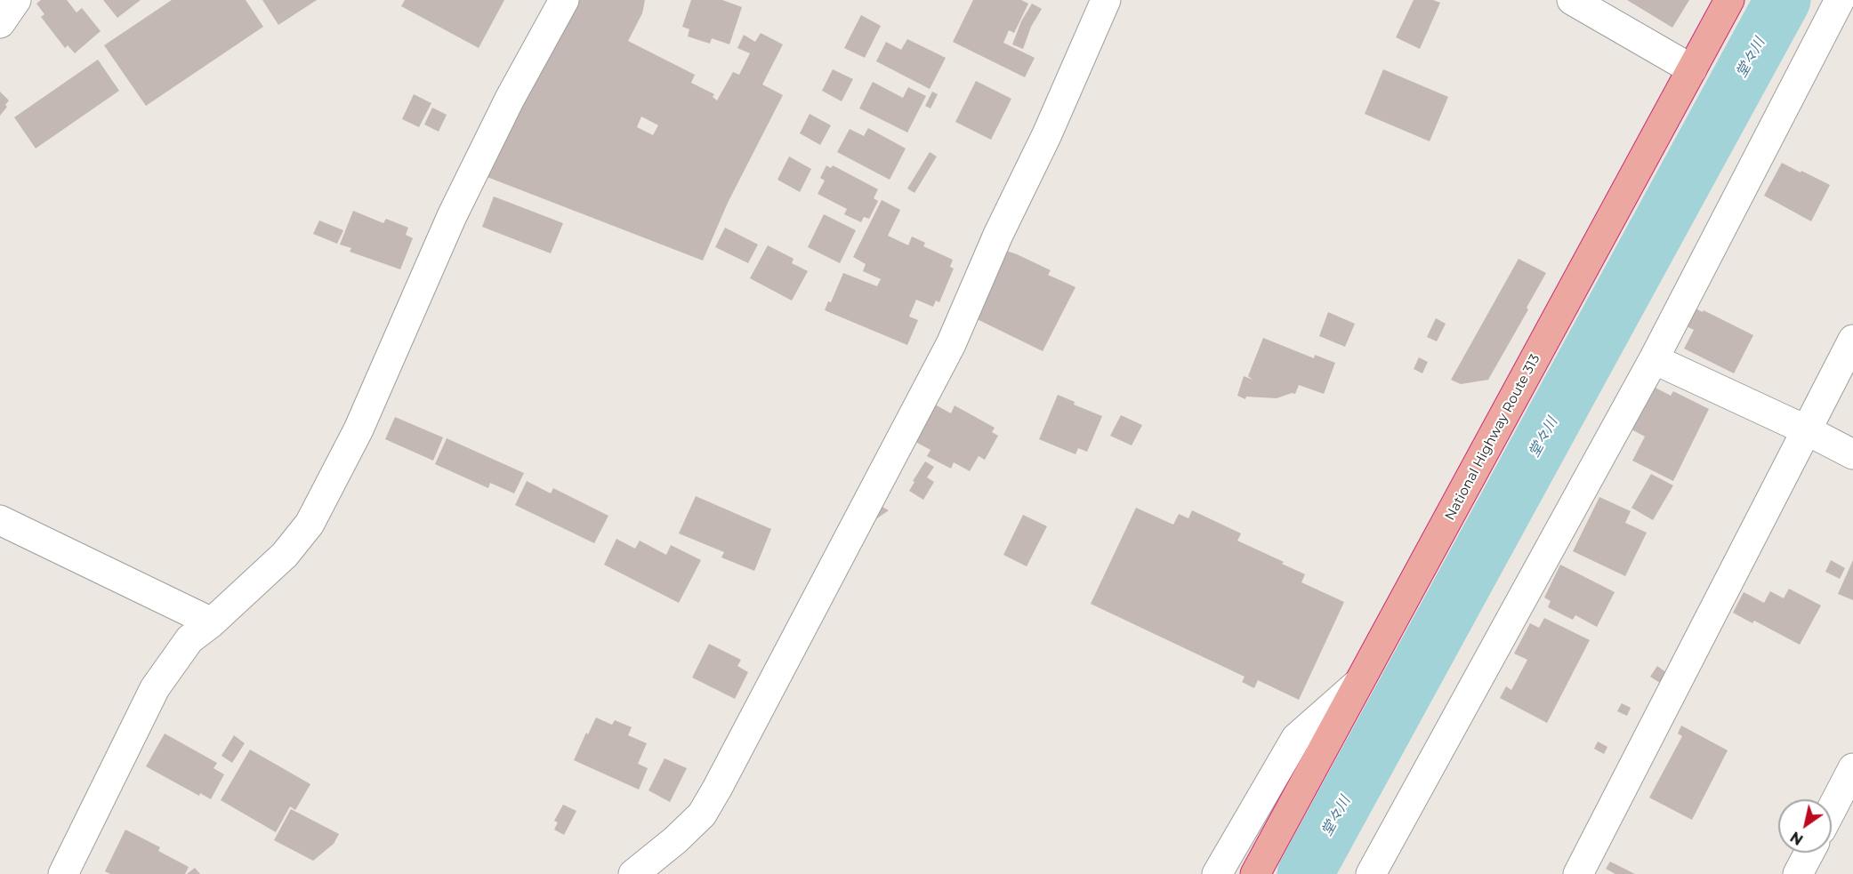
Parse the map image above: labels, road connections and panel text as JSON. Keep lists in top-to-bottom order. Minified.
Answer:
{"streets":{"highway":["National Highway Route 313"]},"water":["堂々川"],"north":"bottom left"}
